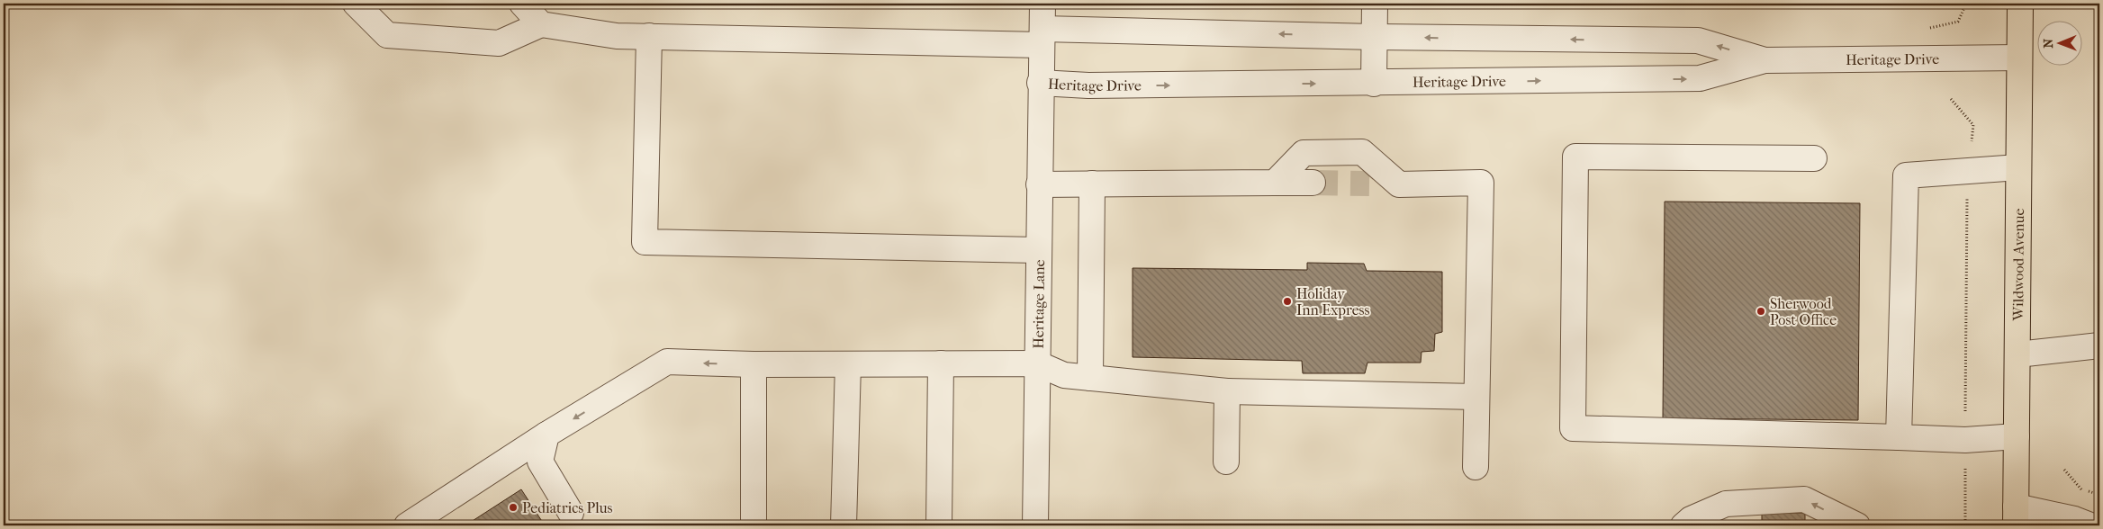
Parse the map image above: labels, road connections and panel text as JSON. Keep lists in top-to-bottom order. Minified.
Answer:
{"streets":{"main road":["Wildwood Avenue"],"street":["Heritage Drive","Heritage Lane"]},"crossings":[["Heritage Drive","Wildwood Avenue"],["Heritage Drive","Heritage Lane"]],"places":["Holiday Inn Express","Sherwood Post Office","Pediatrics Plus"],"north":"left"}
